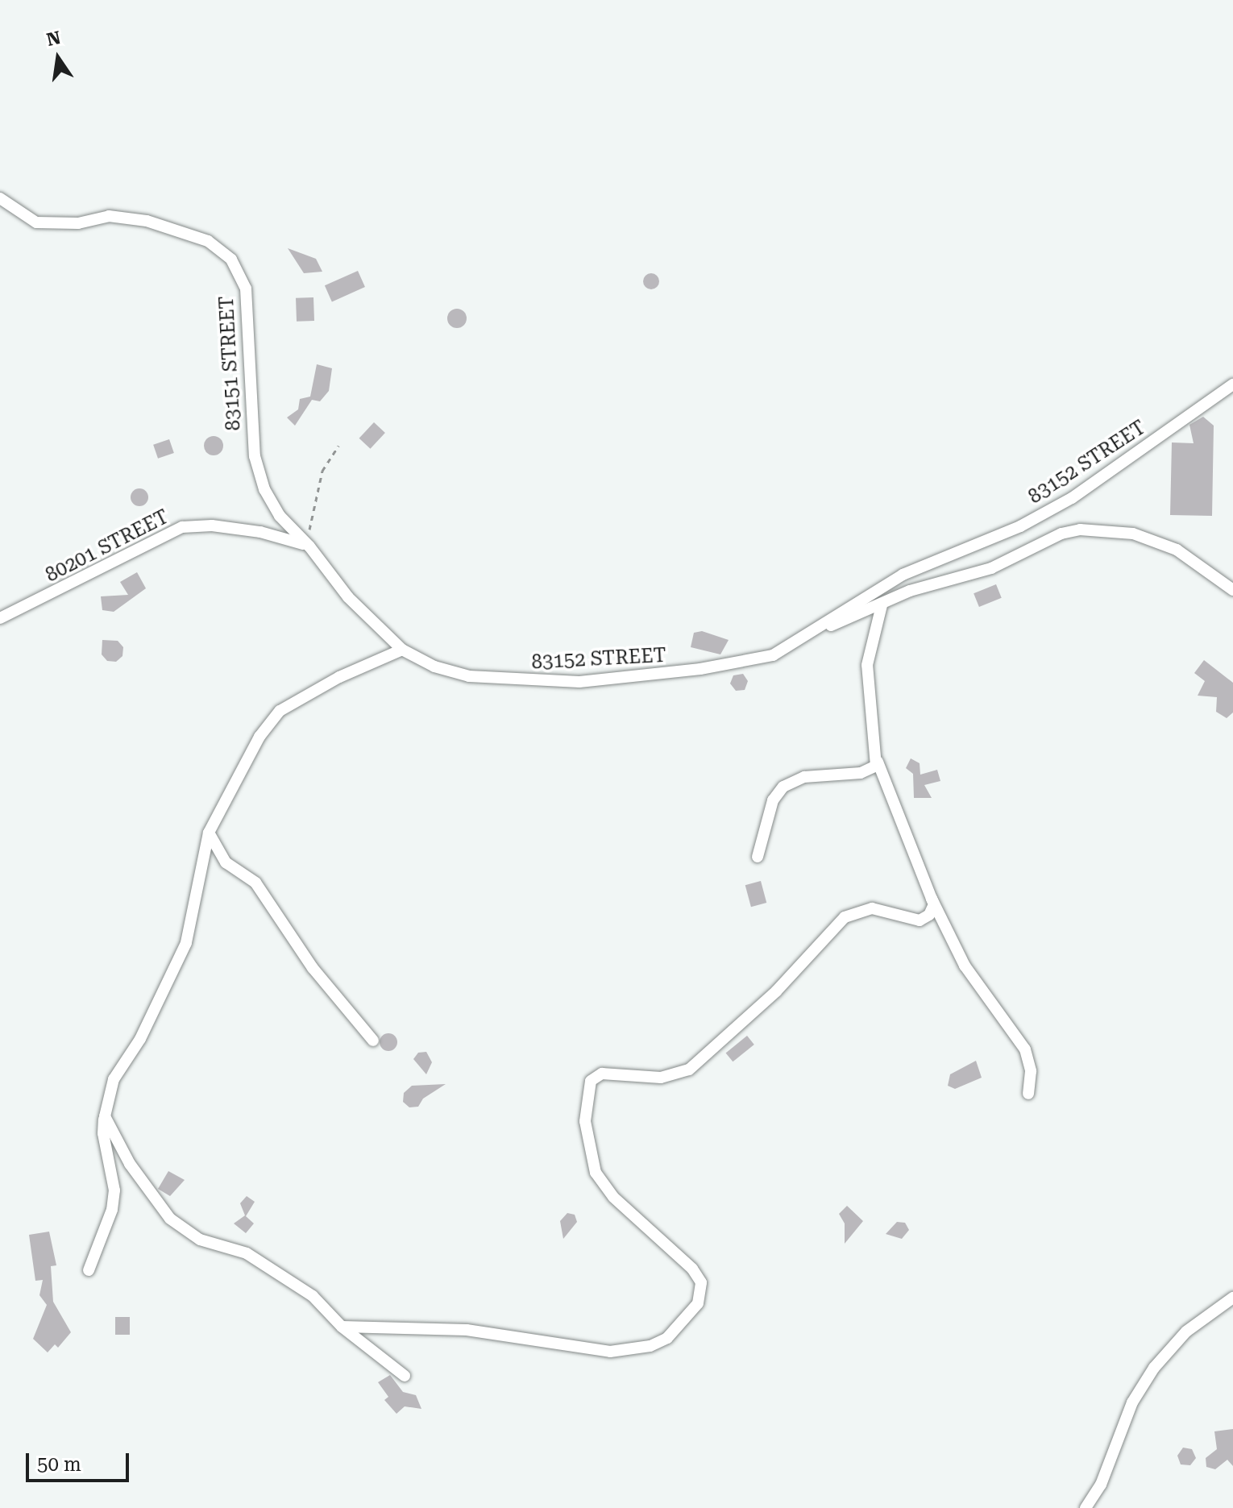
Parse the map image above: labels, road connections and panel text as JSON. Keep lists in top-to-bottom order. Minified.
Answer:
{"streets":{"street":["83151 STREET","83152 STREET","80201 STREET"]},"crossings":[["83151 STREET","83152 STREET"],["83151 STREET","80201 STREET"],["83152 STREET","80201 STREET"]],"scale_bar":"50 m","north":"top"}
